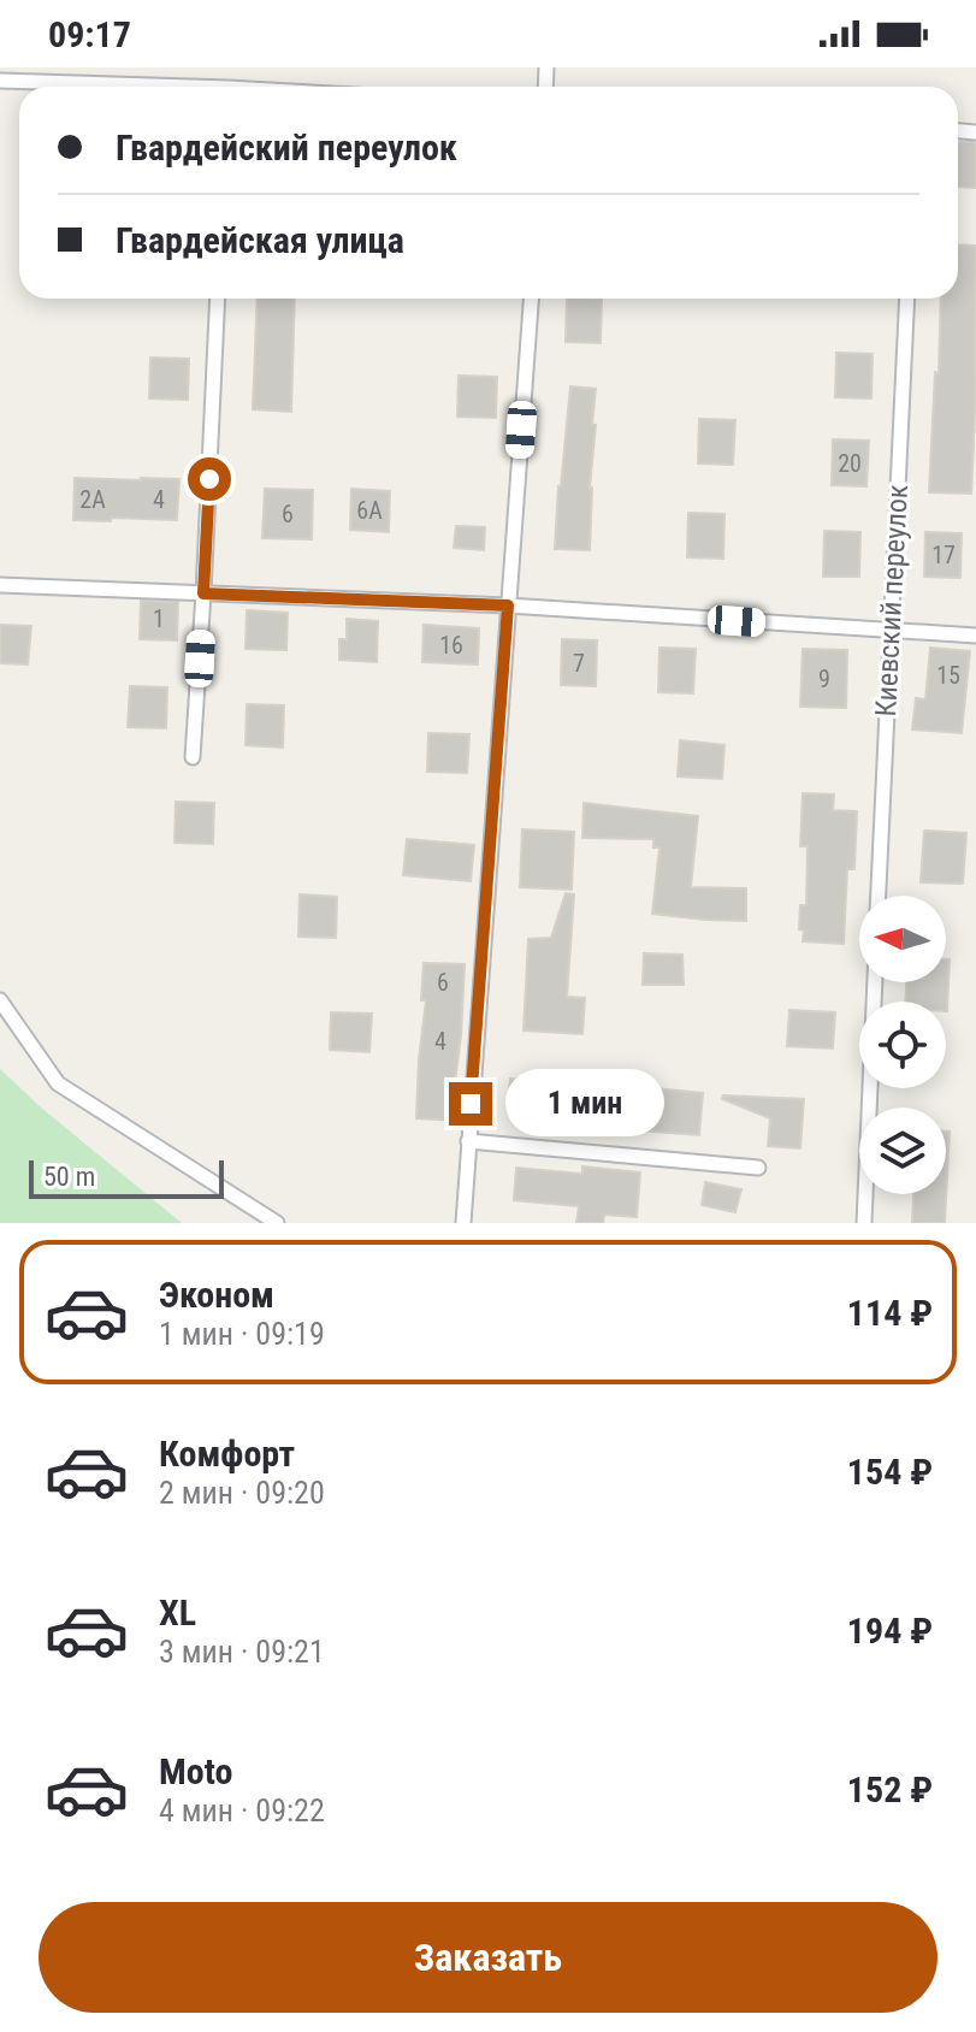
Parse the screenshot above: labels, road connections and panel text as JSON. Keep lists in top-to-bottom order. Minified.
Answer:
{"streets":{"lane":["Киевский переулок"]},"house_numbers":["20","2А","4","6А","6","17","1","16","7","15","9","6","4"],"scale_bar":"50 m","north":"left","page":{"status":"09:17","banner":["Гвардейский переулок","Гвардейская улица"],"bubble":"1 мин","scale":"50 m","list":[{"name":"Эконом","note":"1 мин · 09:19","value":"114 ₽"},{"name":"Комфорт","note":"2 мин · 09:20","value":"154 ₽"},{"name":"XL","note":"3 мин · 09:21","value":"194 ₽"},{"name":"Moto","note":"4 мин · 09:22","value":"152 ₽"}],"buttons":"Заказать"}}
